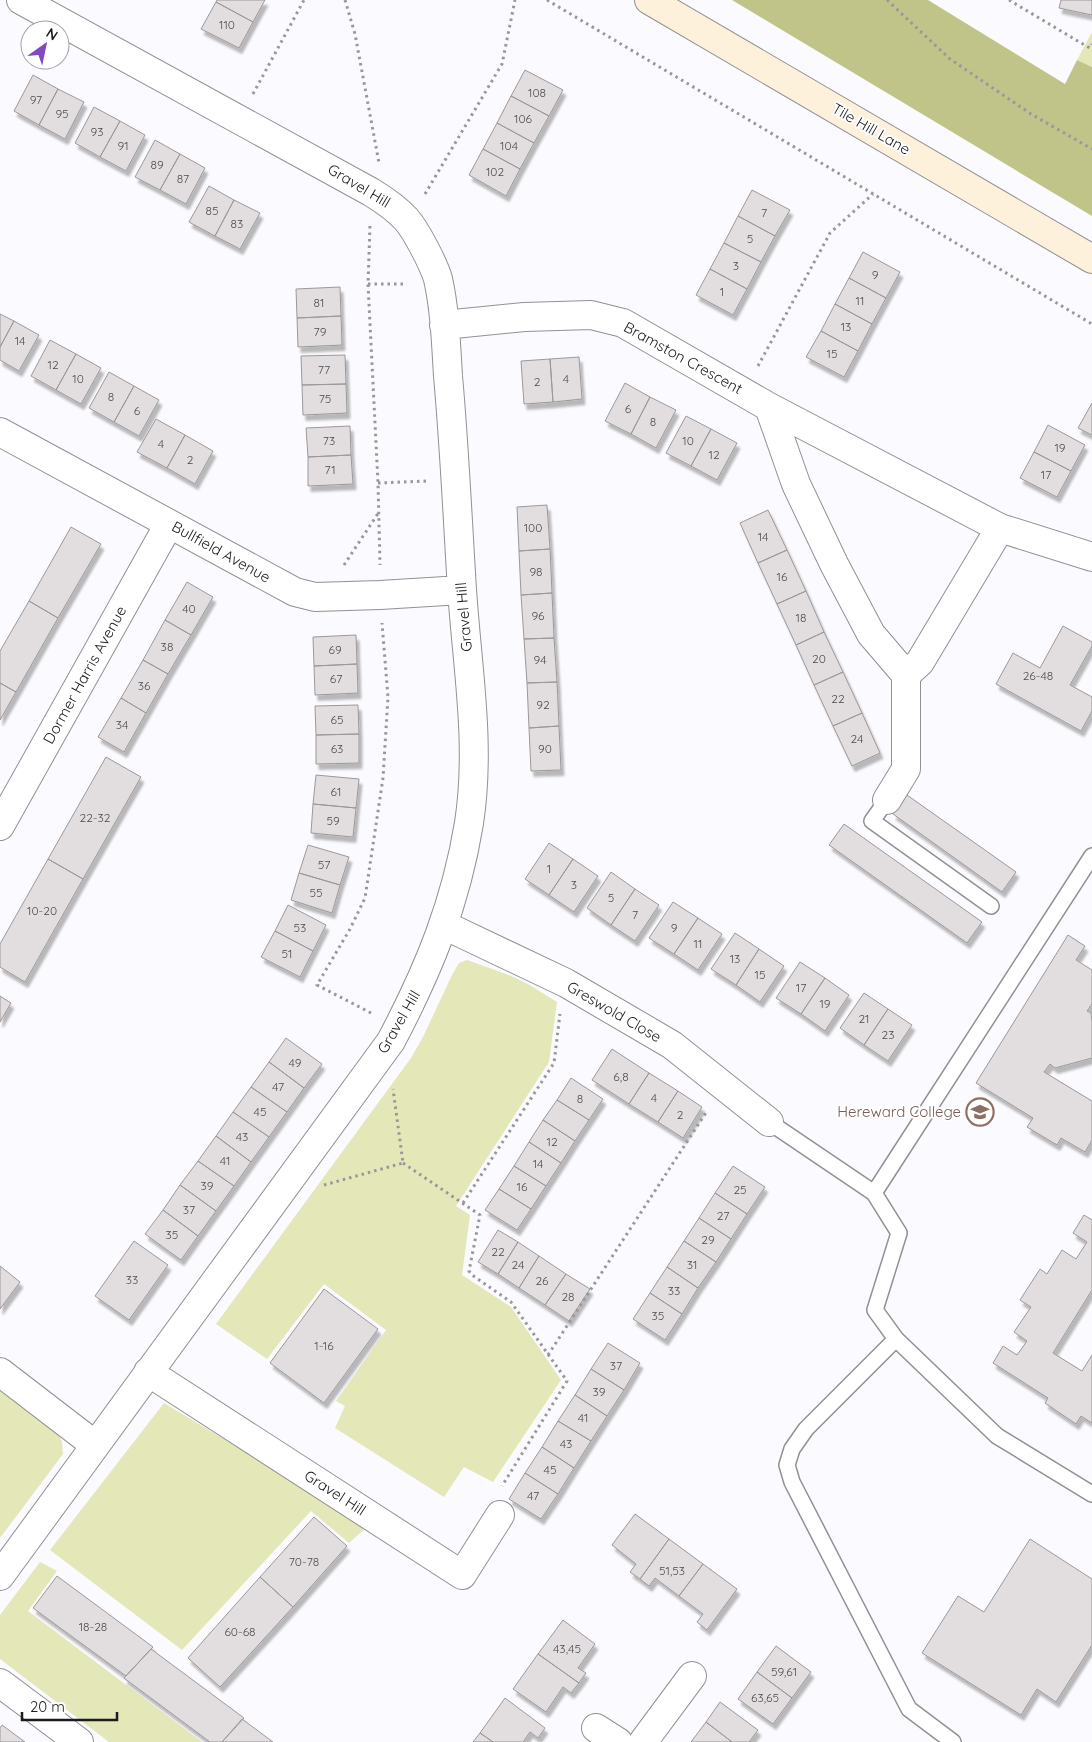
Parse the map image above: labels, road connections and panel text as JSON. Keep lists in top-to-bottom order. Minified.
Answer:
{"streets":{"main road":["Tile Hill Lane"],"street":["Gravel Hill","Bramston Crescent","Bullfield Avenue","Dormer Harris Avenue","Greswold Close"]},"crossings":[["Gravel Hill","Bramston Crescent"],["Gravel Hill","Bullfield Avenue"],["Gravel Hill","Greswold Close"],["Bullfield Avenue","Dormer Harris Avenue"]],"places":{"school or university":["Hereward College"]},"house_numbers":["110","108","97","95","106","93","91","104","89","102","87","85","7","83","5","3","9","1","11","81","13","79","14","15","12","77","10","4","2","8","75","6","6","8","73","10","4","19","12","2","71","17","100","14","98","16","40","96","18","38","69","20","94","26-48","67","36","22","92","65","34","24","63","90","61","22-32","59","57","1","3","55","5","10-20","7","53","9","11","51","13","15","17","19","21","23","49","6,8","47","4","8","45","2","43","12","41","14","39","16","25","37","27","35","29","22","24","31","33","26","33","28","35","1-16","37","39","41","43","45","47","70-78","51,53","18-28","60-68","43,45","59,61","63,65"],"scale_bar":"20 m","north":"top right"}
